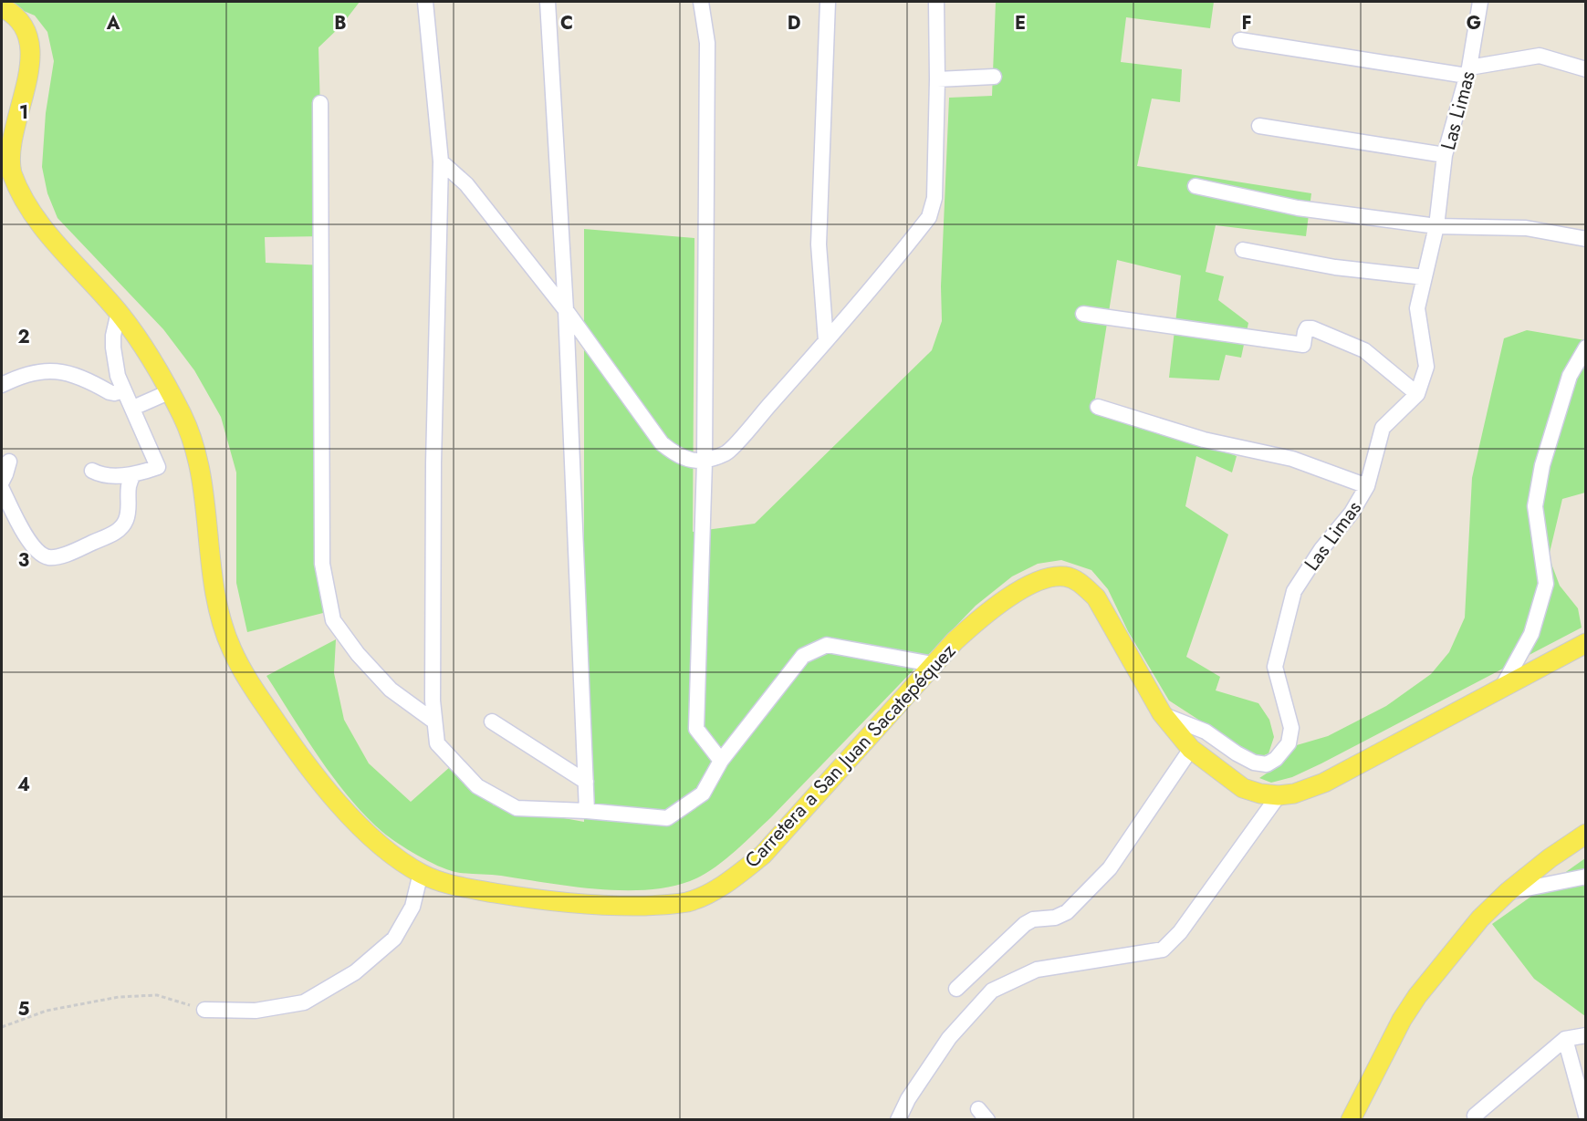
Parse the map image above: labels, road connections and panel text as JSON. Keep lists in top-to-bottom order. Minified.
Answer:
{"streets":{"main road":["Carretera a San Juan Sacatepéquez"],"street":["Las Limas"]},"crossings":[["Las Limas","Carretera a San Juan Sacatepéquez"]],"grid":{"columns":["A","B","C","D","E","F","G"],"rows":["1","2","3","4","5"]}}
